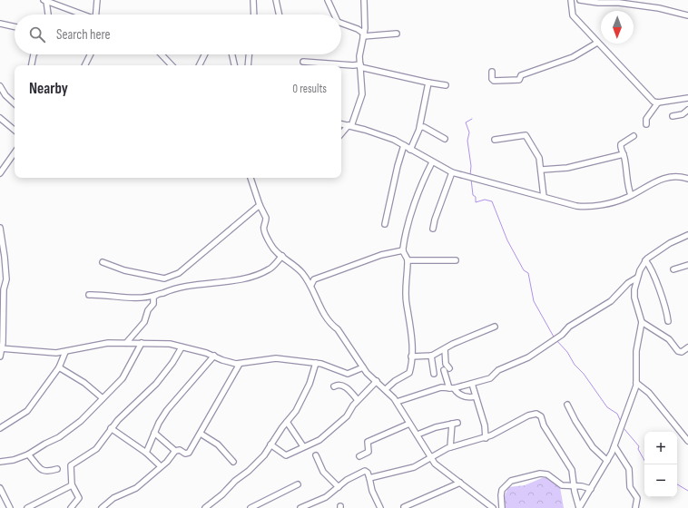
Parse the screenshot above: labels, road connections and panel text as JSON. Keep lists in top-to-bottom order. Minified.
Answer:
{"north":"bottom","page":{"search":"Search here","heading":["Nearby","0 results"],"map_buttons":["+","−"]}}
